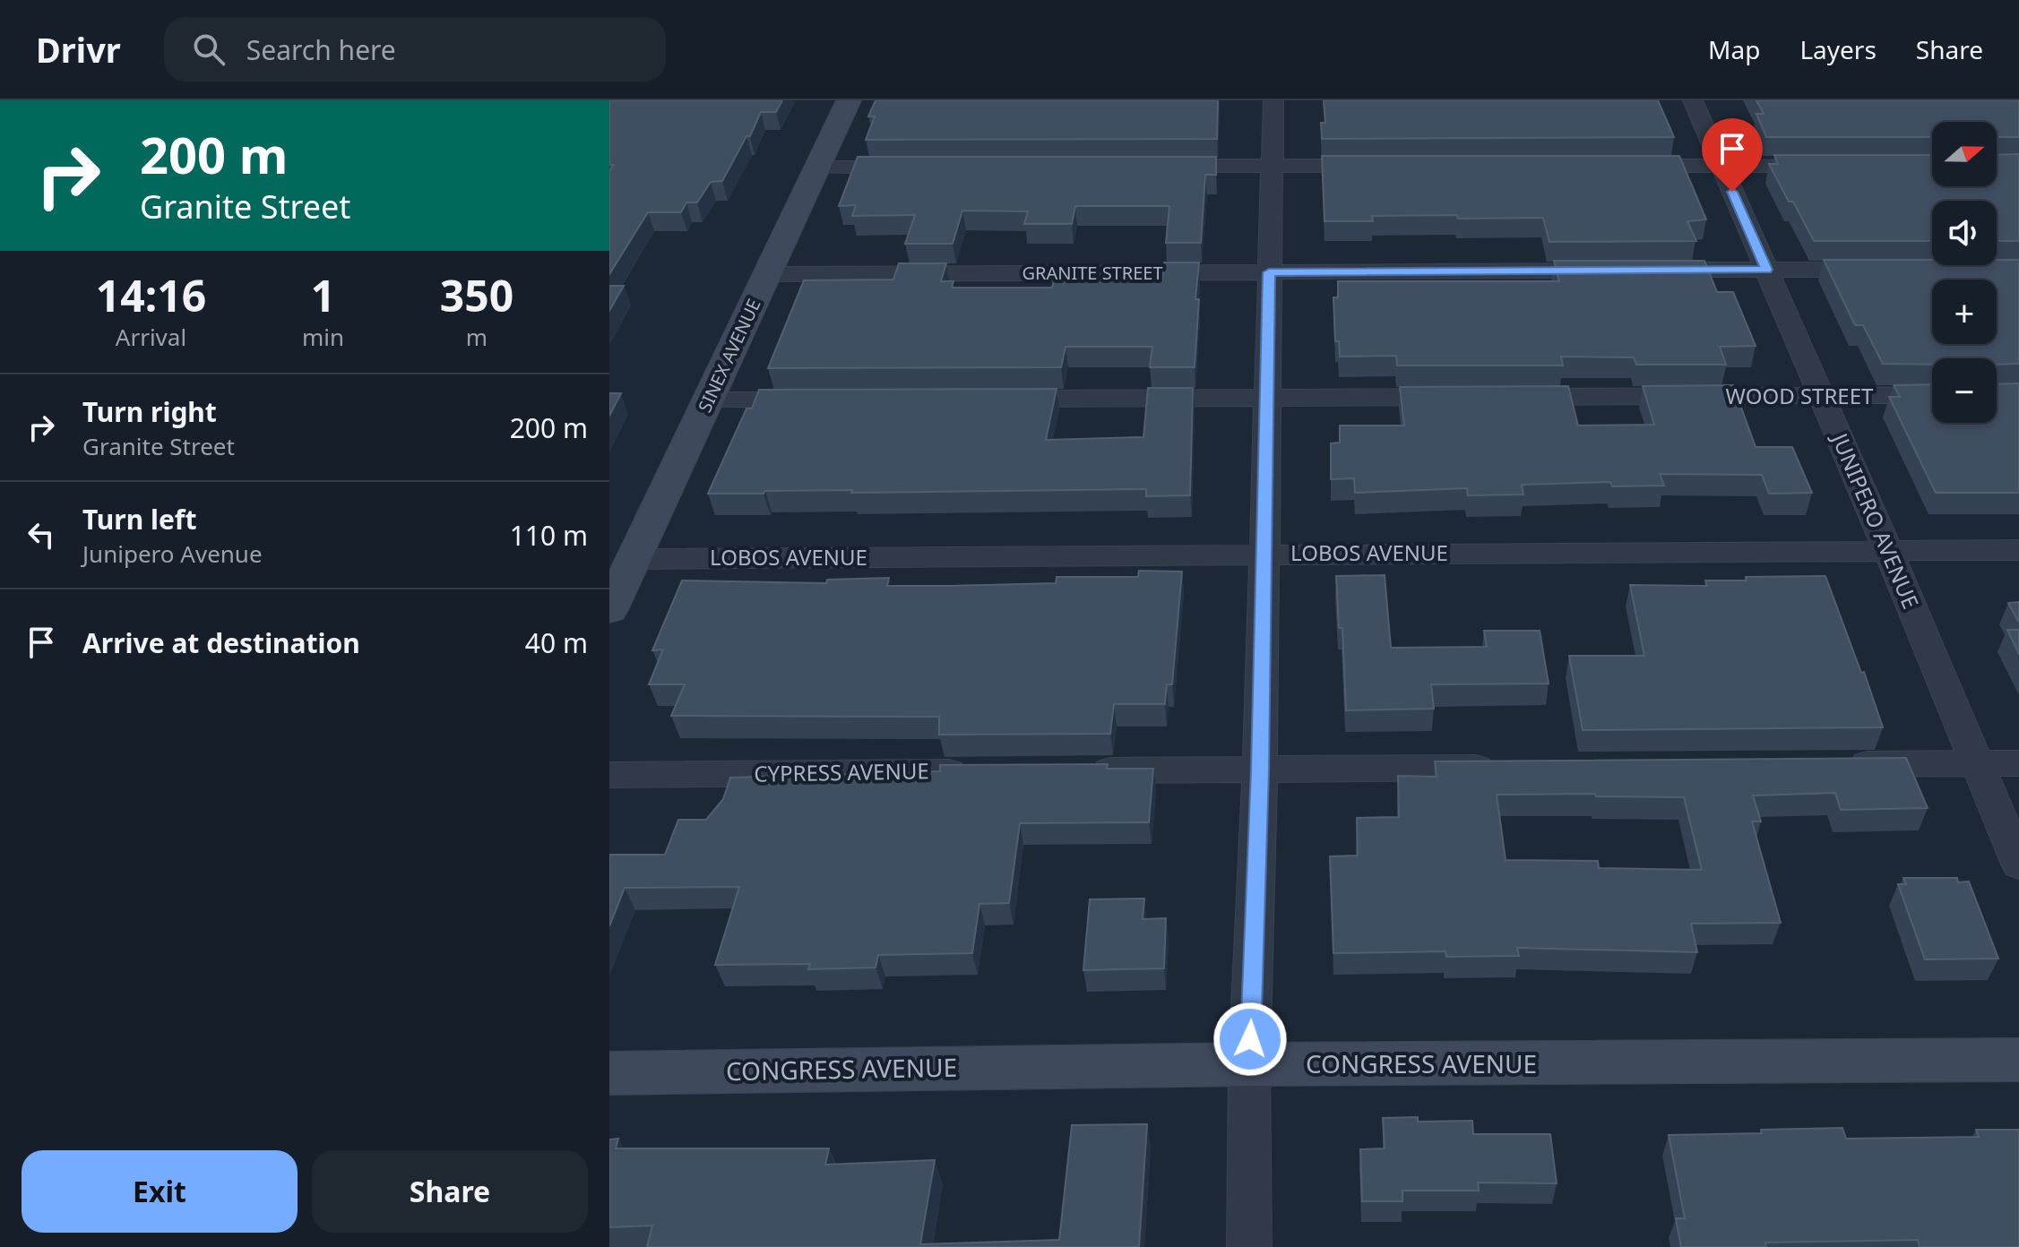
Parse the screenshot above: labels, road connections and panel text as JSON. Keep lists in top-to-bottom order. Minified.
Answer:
{"streets":{"street":["GRANITE STREET","SINEX AVENUE","WOOD STREET","JUNIPERO AVENUE","LOBOS AVENUE","CYPRESS AVENUE","CONGRESS AVENUE"]},"crossings":[["GRANITE STREET","SINEX AVENUE"],["GRANITE STREET","JUNIPERO AVENUE"],["SINEX AVENUE","LOBOS AVENUE"],["WOOD STREET","JUNIPERO AVENUE"],["JUNIPERO AVENUE","LOBOS AVENUE"]],"north":"right","page":{"header":"Drivr","search":"Search here","nav":["Map","Layers","Share"],"turn":["200 m","Granite Street"],"map_buttons":["+","−"],"eta":["14:16","Arrival","1","min","350","m"],"list":[{"name":"Turn right","note":"Granite Street","value":"200 m"},{"name":"Turn left","note":"Junipero Avenue","value":"110 m"},{"name":"Arrive at destination","value":"40 m"}],"buttons":["Exit","Share"]}}
